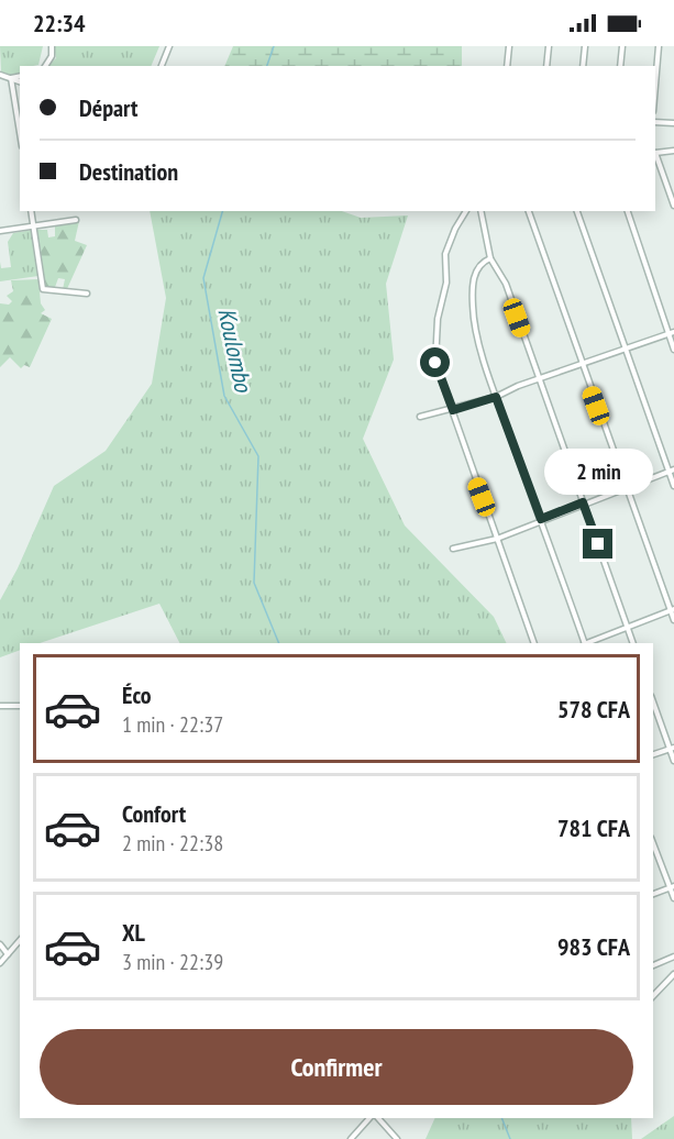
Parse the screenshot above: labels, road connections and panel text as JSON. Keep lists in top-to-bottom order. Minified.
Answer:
{"water":["Koulombo"],"page":{"status":"22:34","banner":["Départ","Destination"],"bubble":"2 min","list":[{"name":"Éco","note":"1 min · 22:37","value":"578 CFA"},{"name":"Confort","note":"2 min · 22:38","value":"781 CFA"},{"name":"XL","note":"3 min · 22:39","value":"983 CFA"}],"buttons":"Confirmer"}}
